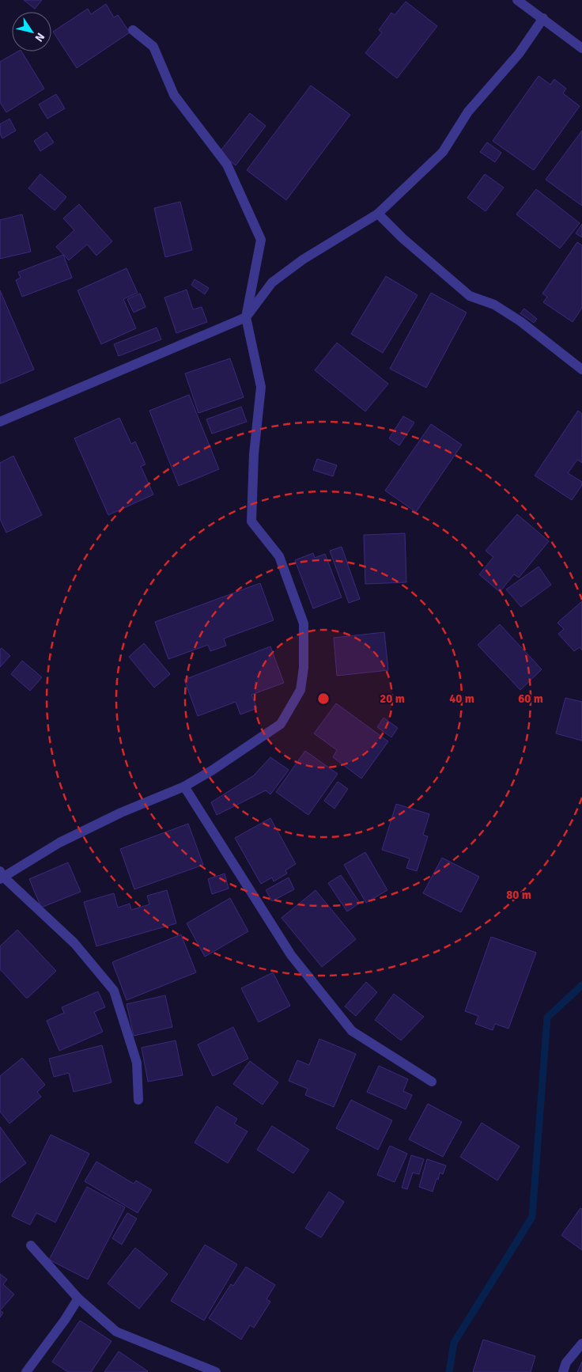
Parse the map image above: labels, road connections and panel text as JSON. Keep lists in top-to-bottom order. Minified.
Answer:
{"north":"bottom right","rings":["20 m","40 m","60 m","80 m"]}
